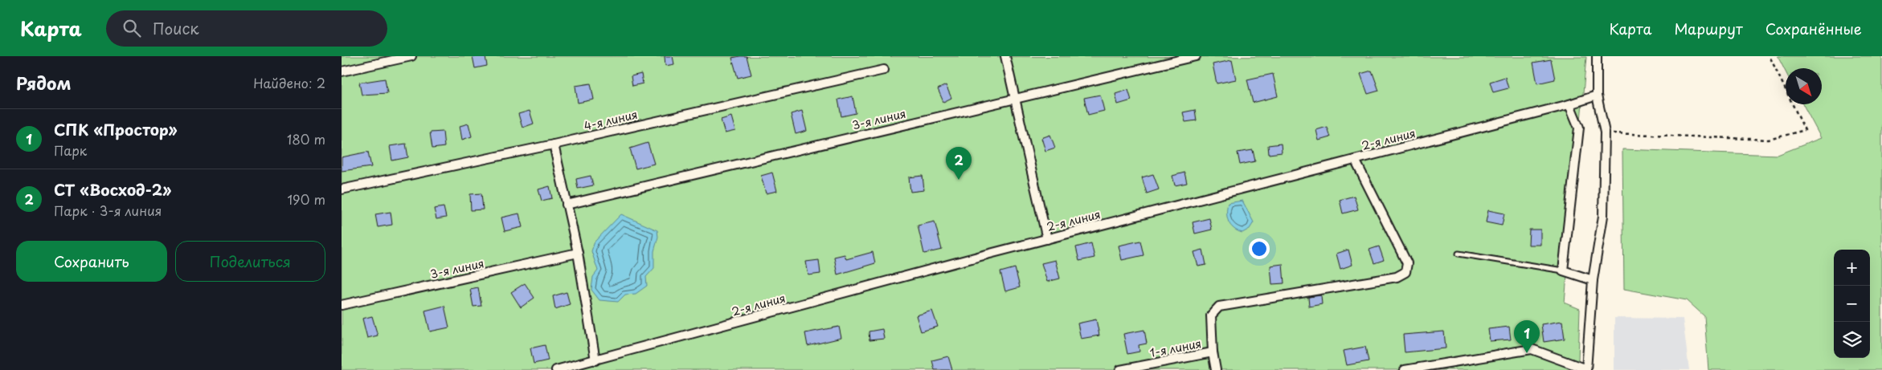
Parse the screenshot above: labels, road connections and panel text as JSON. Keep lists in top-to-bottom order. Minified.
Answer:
{"streets":{"street":["3-я линия","4-я линия","2-я линия","1-я линия"]},"north":"bottom right","page":{"header":"Карта","search":"Поиск","nav":["Карта","Маршрут","Сохранённые"],"heading":["Рядом","Найдено: 2"],"list":[{"mark":"1","name":"СПК «Простор»","note":"Парк","value":"180 m"},{"mark":"2","name":"СТ «Восход-2»","note":"Парк · 3-я линия","value":"190 m"}],"pins":["2","1"],"buttons":["Сохранить","Поделиться"],"map_buttons":["+","−"]}}
